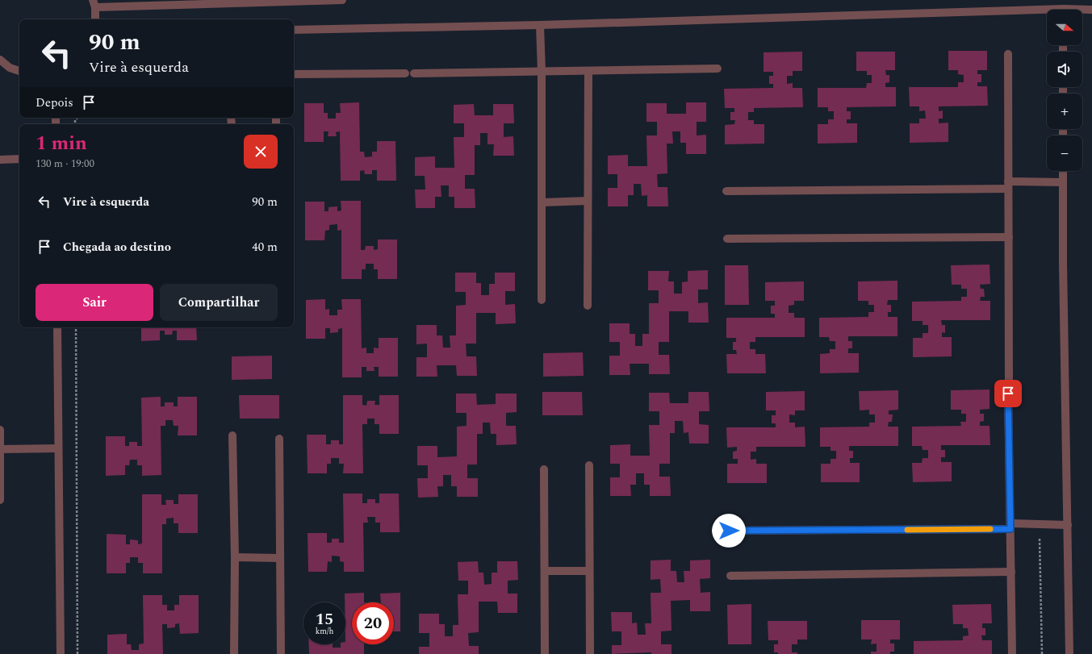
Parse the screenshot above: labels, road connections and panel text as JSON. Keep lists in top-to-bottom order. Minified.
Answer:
{"north":"right","page":{"map_buttons":["+","−"],"turn":["90 m","Vire à esquerda"],"then":"Depois","heading":["1 min","130 m · 19:00"],"list":[{"name":"Vire à esquerda","value":"90 m"},{"name":"Chegada ao destino","value":"40 m"}],"buttons":["Sair","Compartilhar"],"speed":"15 km/h","limit":"20"}}
